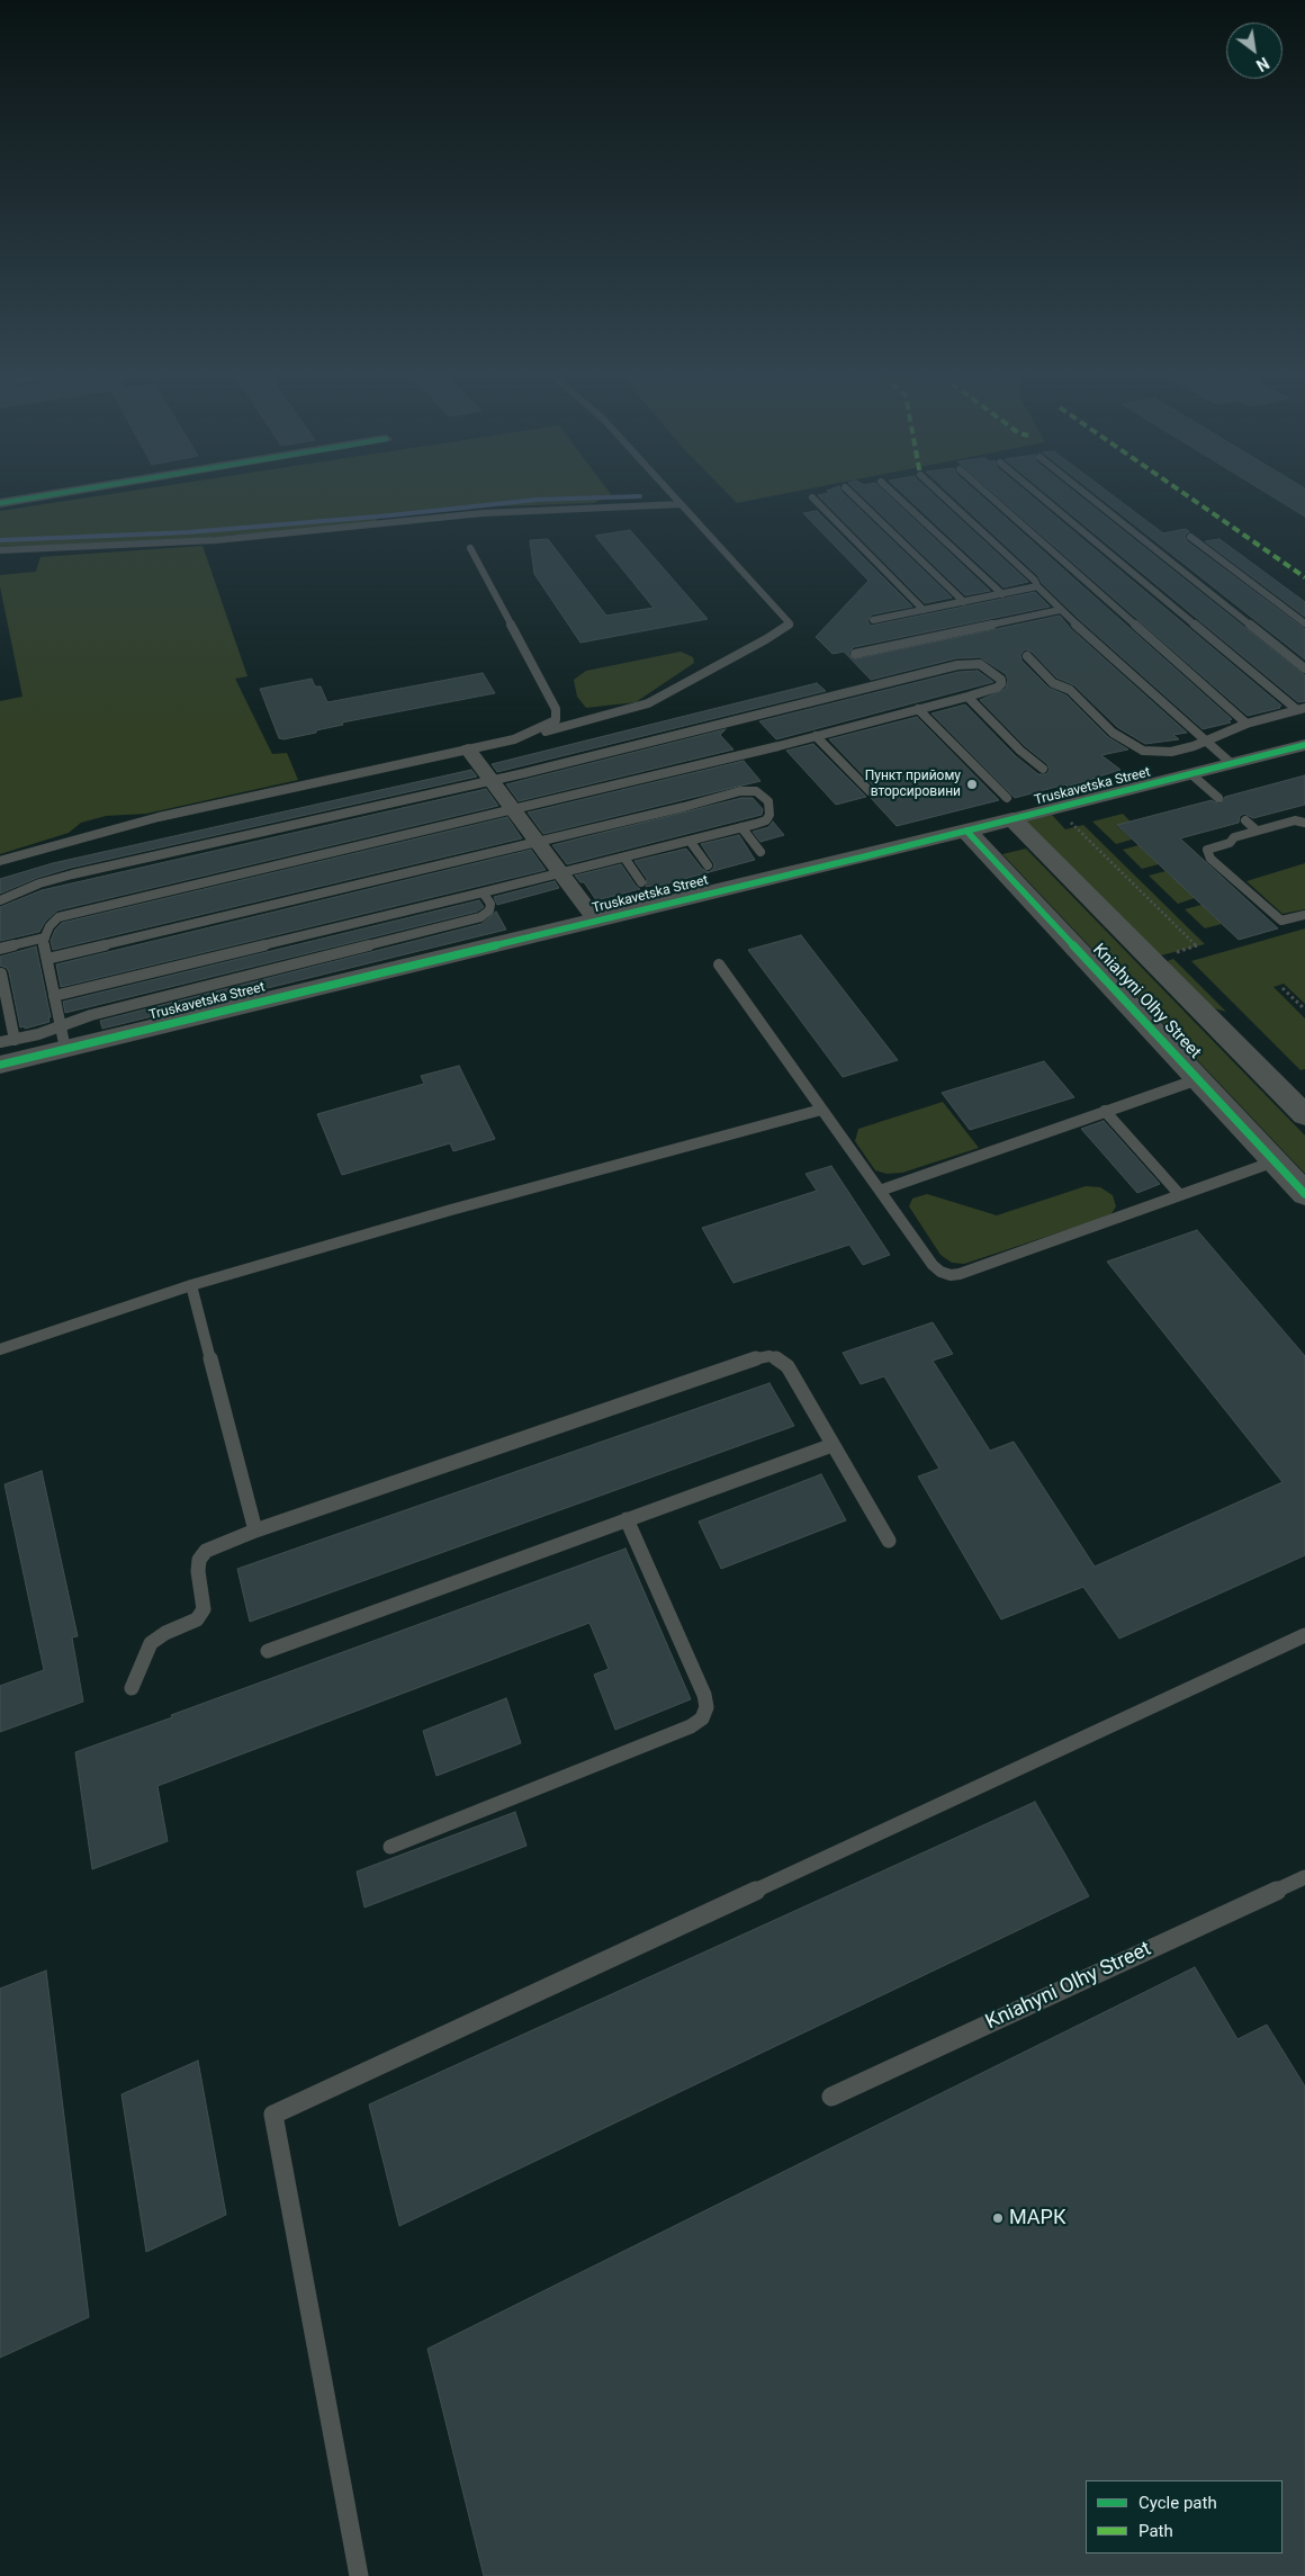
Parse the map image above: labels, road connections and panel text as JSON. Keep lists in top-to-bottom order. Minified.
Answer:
{"streets":{"street":["Truskavetska Street","Kniahyni Olhy Street"]},"crossings":[["Truskavetska Street","Kniahyni Olhy Street"]],"places":["Пункт прийому вторсировини","МАРК"],"legend":["Cycle path","Path"],"north":"bottom right"}
